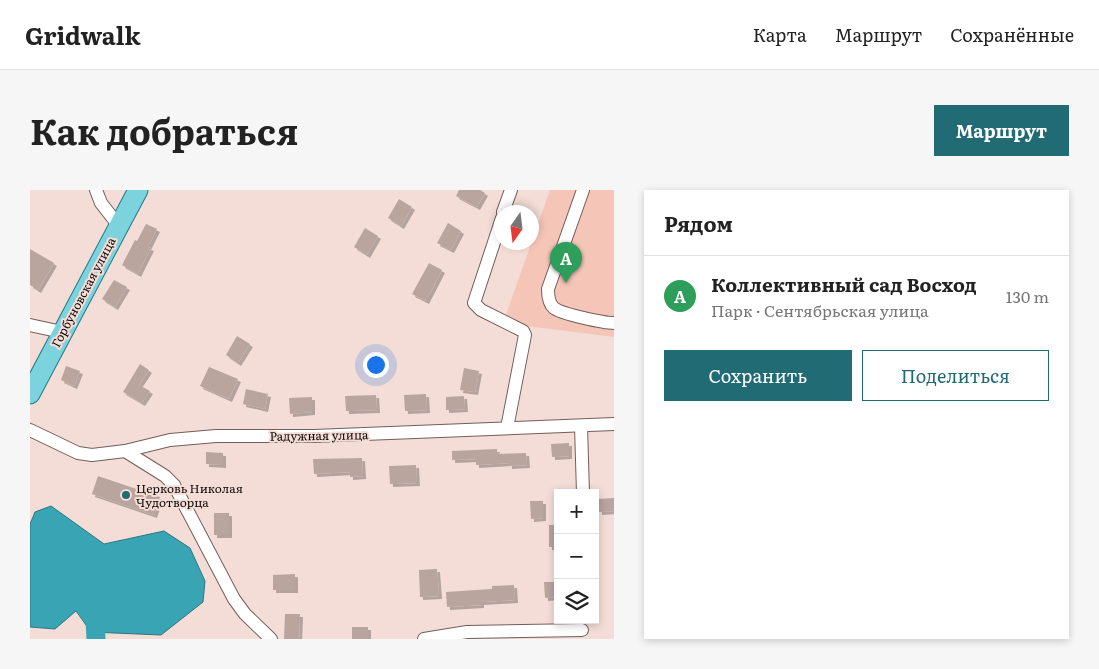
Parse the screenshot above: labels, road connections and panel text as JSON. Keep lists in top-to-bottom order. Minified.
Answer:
{"streets":{"main road":["Горбуновская улица"],"street":["Радужная улица"]},"places":["Церковь Николая Чудотворца"],"north":"bottom","page":{"header":"Gridwalk","nav":["Карта","Маршрут","Сохранённые"],"title":"Как добраться","buttons":["Маршрут",["Сохранить","Поделиться"]],"heading":"Рядом","pins":"A","list":[{"mark":"A","name":"Коллективный сад Восход","note":"Парк · Сентябрьская улица","value":"130 m"}],"map_buttons":["+","−"]}}
